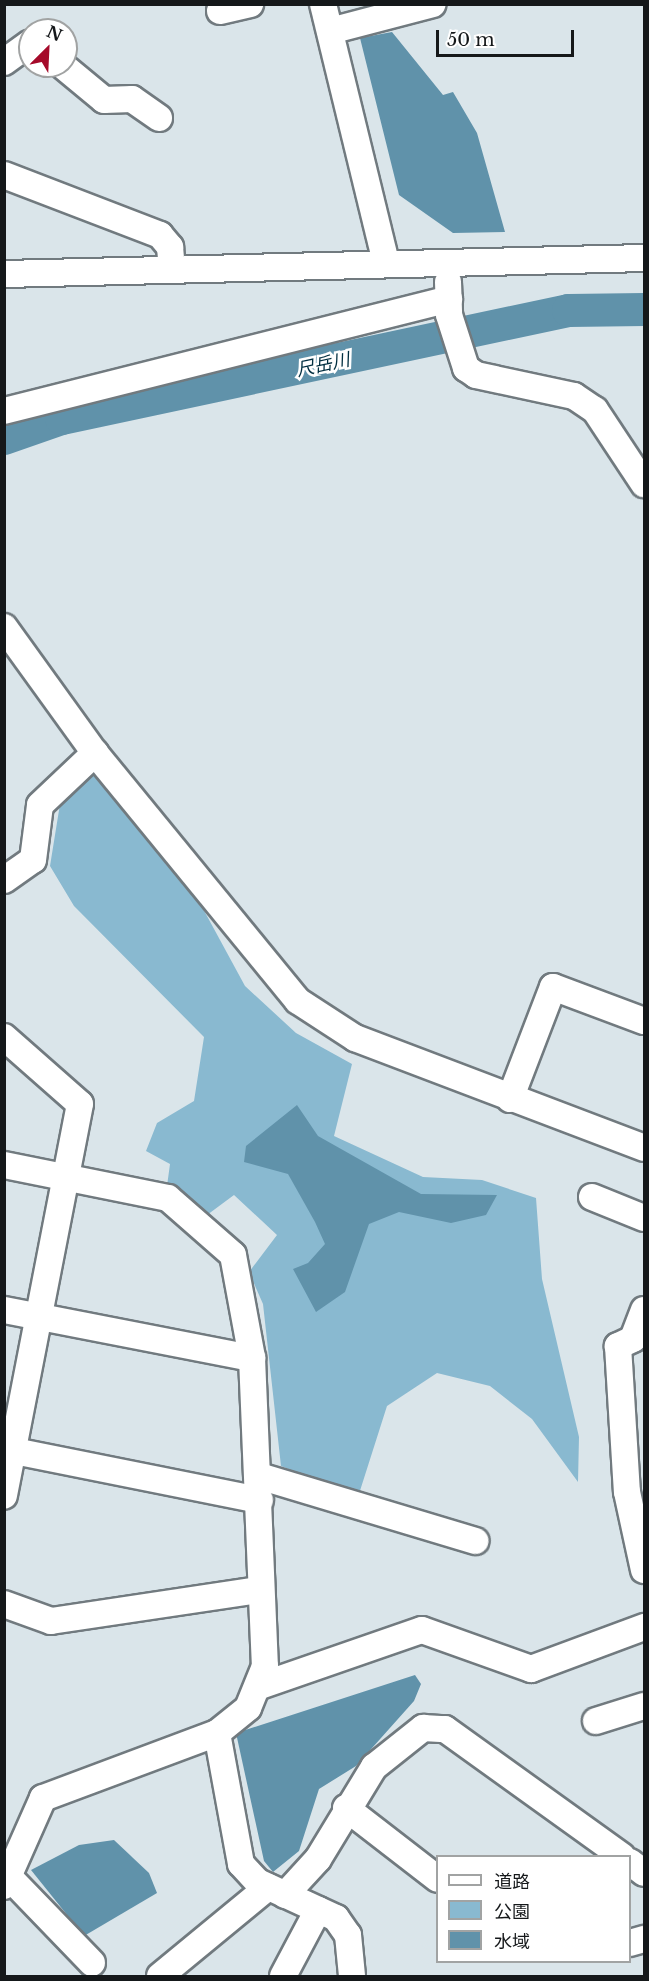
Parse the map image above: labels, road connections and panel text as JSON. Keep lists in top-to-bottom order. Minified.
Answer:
{"water":["尺岳川"],"legend":["道路","公園","水域"],"scale_bar":"50 m","north":"top right"}
